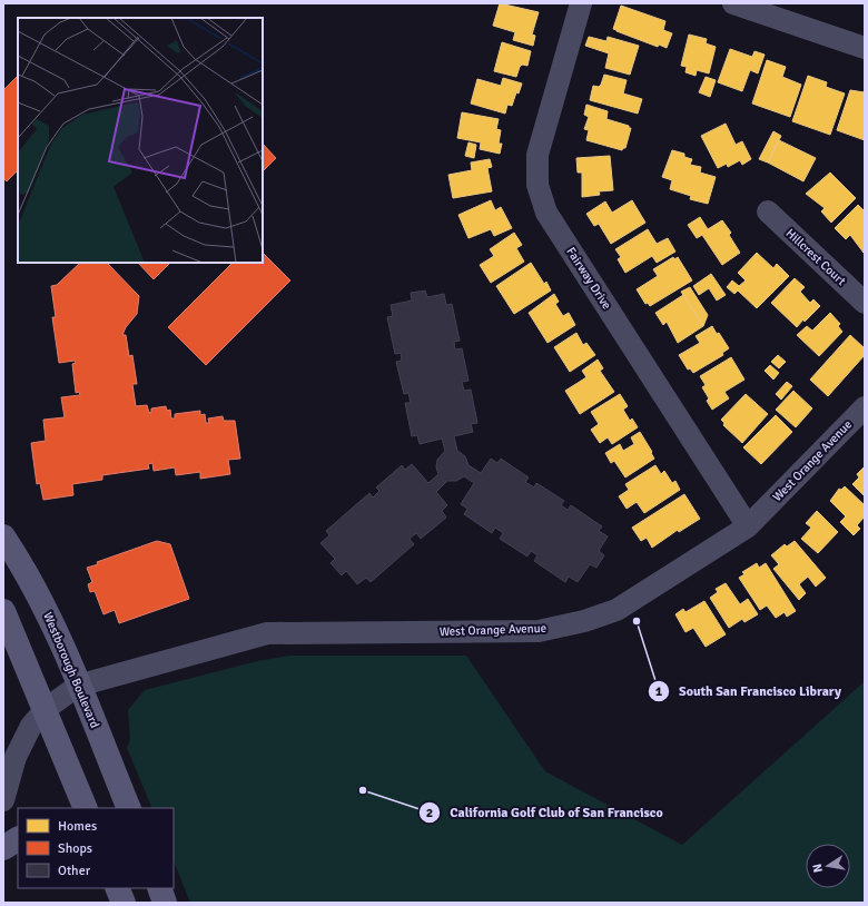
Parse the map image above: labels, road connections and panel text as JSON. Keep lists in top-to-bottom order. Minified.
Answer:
{"streets":{"main road":["Westborough Boulevard"],"street":["Hillcrest Court","Fairway Drive","West Orange Avenue"]},"crossings":[["Fairway Drive","West Orange Avenue"],["West Orange Avenue","Westborough Boulevard"]],"places":["South San Francisco Library","California Golf Club of San Francisco"],"legend":["Homes","Shops","Other"],"north":"left"}
